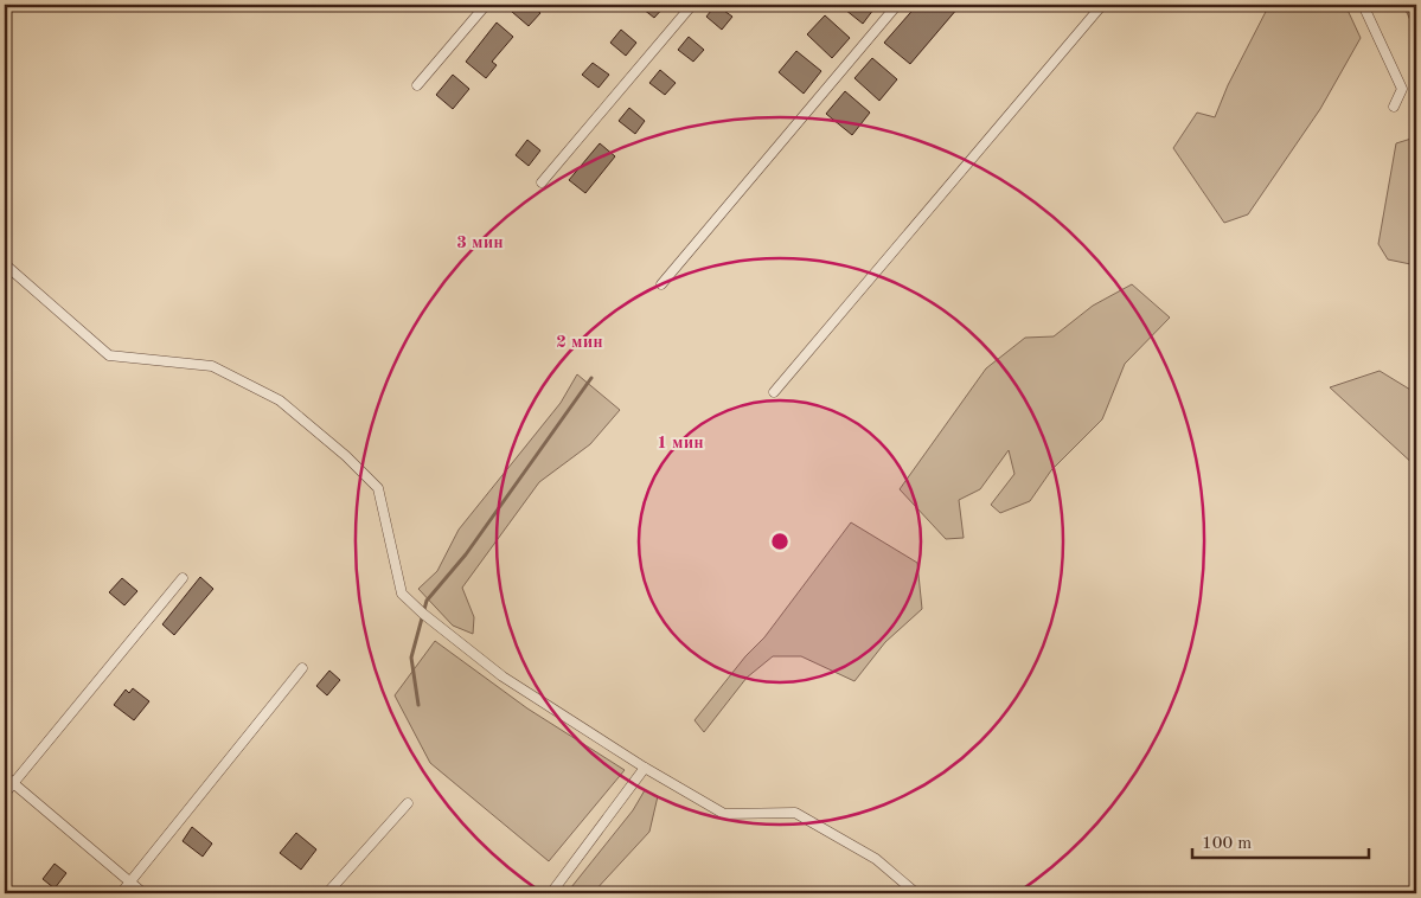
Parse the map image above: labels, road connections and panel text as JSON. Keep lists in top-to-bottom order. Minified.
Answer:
{"scale_bar":"100 m","rings":["3 мин","2 мин","1 мин"]}
